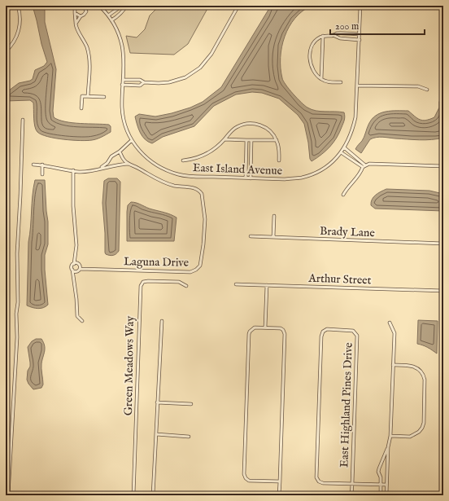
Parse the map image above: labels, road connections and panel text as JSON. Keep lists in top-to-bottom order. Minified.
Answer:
{"streets":{"street":["East Island Avenue","Brady Lane","Laguna Drive","Arthur Street","Green Meadows Way","East Highland Pines Drive"]},"scale_bar":"200 m"}
